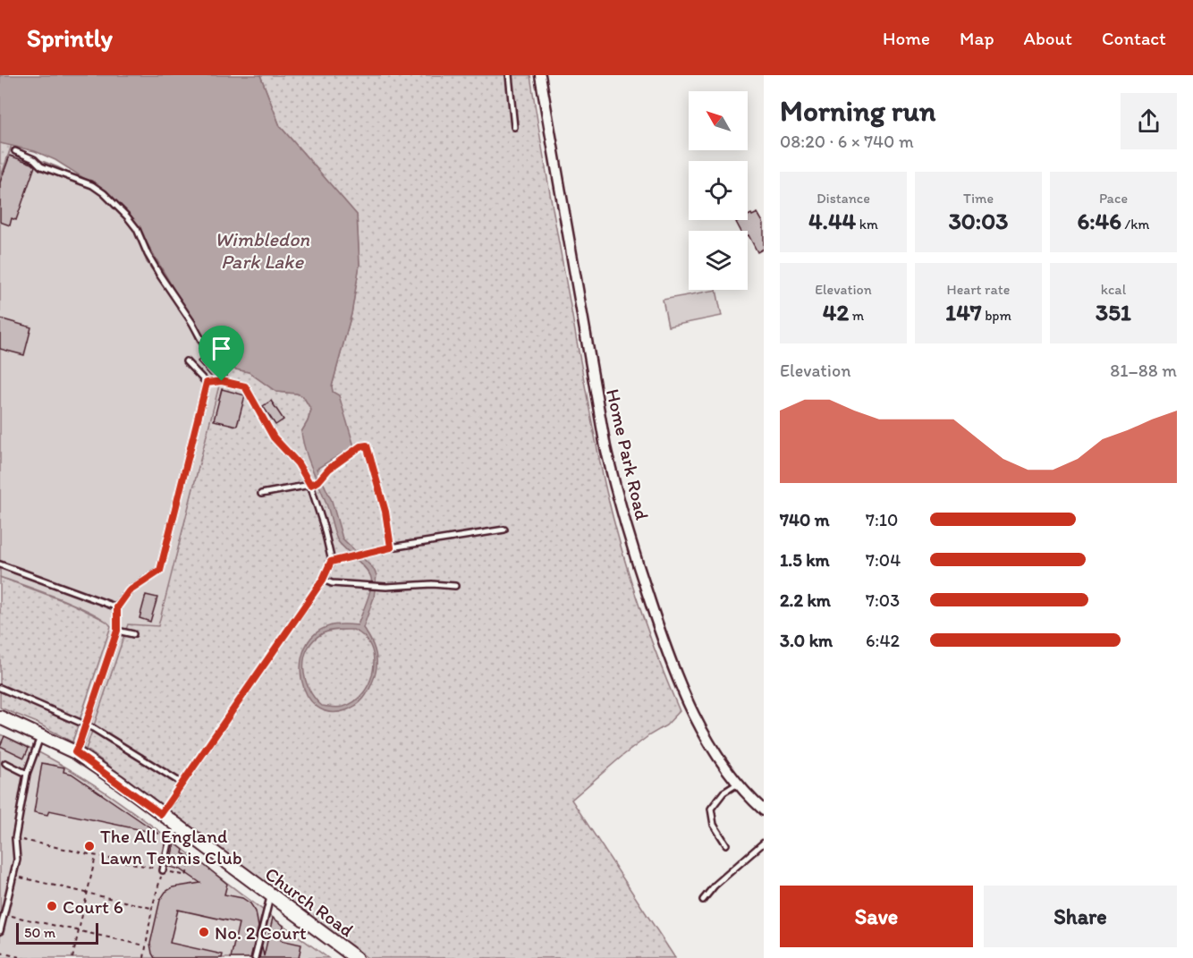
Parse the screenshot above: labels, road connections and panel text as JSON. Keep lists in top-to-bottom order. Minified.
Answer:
{"streets":{"street":["Home Park Road","Church Road"]},"water":["Wimbledon Park Lake"],"places":["The All England Lawn Tennis Club","Court 6","No. 2 Court"],"scale_bar":"50 m","north":"top left","page":{"header":"Sprintly","nav":["Home","Map","About","Contact"],"heading":["Morning run","08:20 · 6 × 740 m"],"stats":[["Distance","4.44 km"],["Time","30:03"],["Pace","6:46 /km"],["Elevation","42 m"],["Heart rate","147 bpm"],["kcal","351"]],"chart":["Elevation","81–88 m"],"list":[{"name":"740 m","note":"7:10"},{"name":"1.5 km","note":"7:04"},{"name":"2.2 km","note":"7:03"},{"name":"3.0 km","note":"6:42"}],"buttons":["Save","Share"],"scale":"50 m"}}
